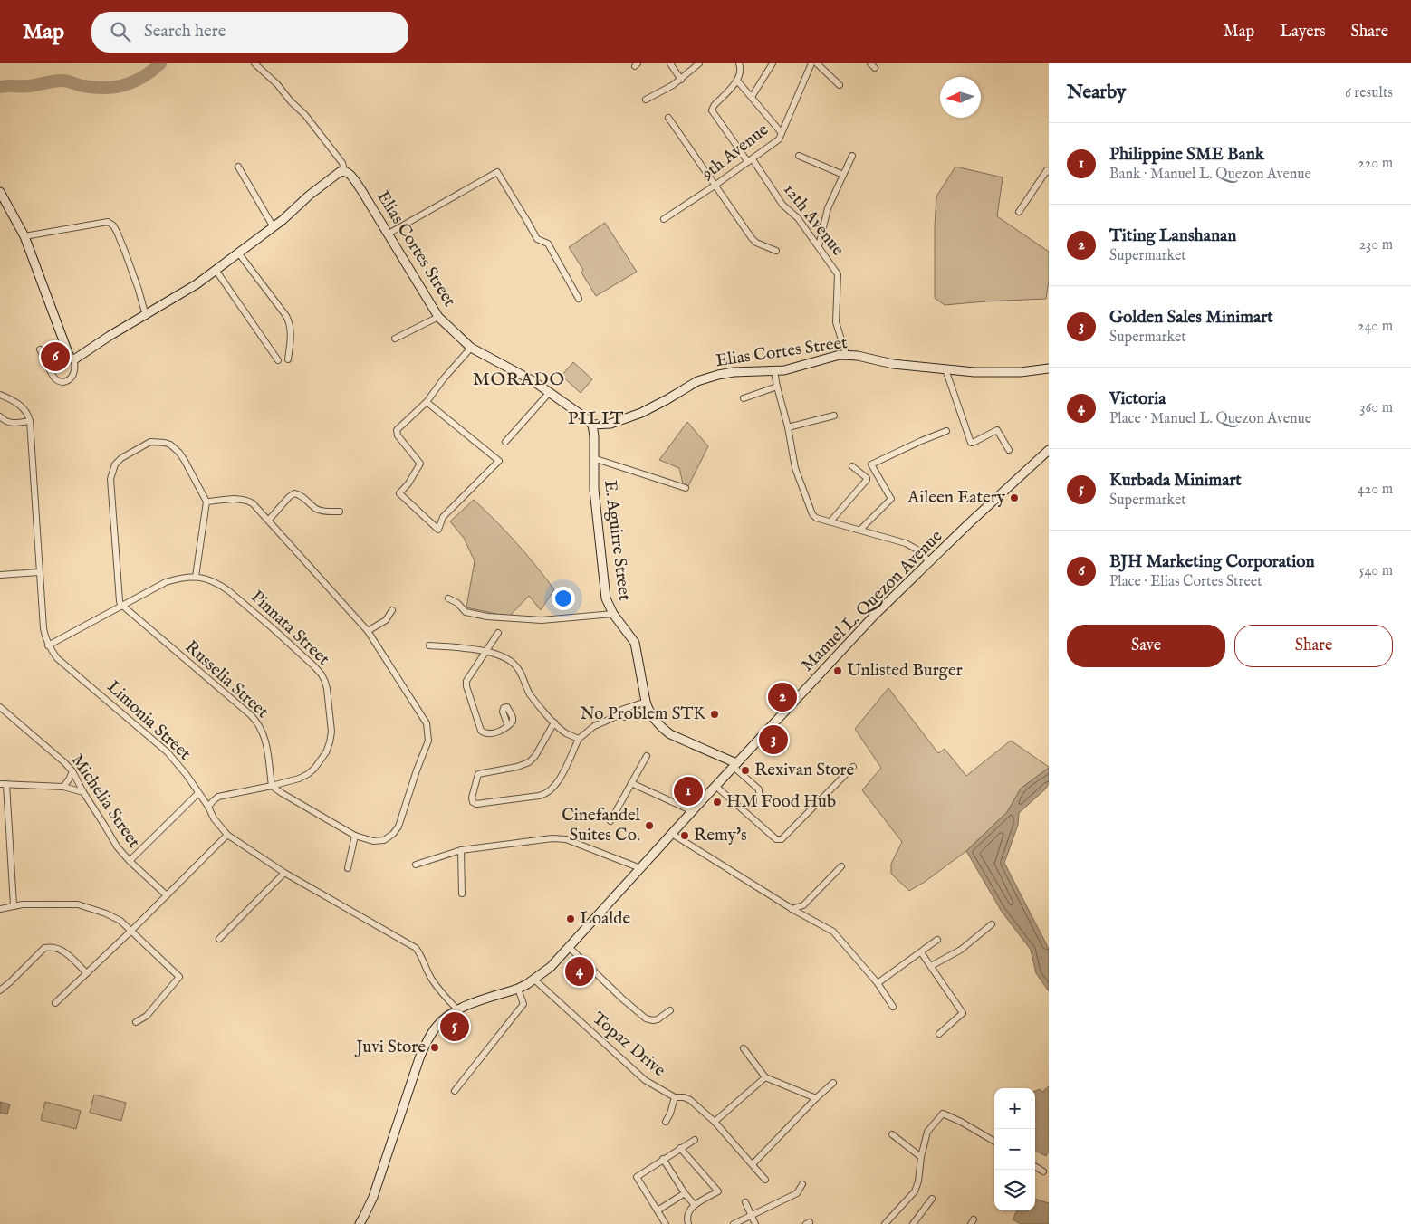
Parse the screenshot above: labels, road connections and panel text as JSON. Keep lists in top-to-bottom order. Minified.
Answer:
{"streets":{"street":["9th Avenue","12th Avenue","Elias Cortes Street","E. Aguirre Street","Manuel L. Quezon Avenue","Pinnata Street","Russelia Street","Limonia Street","Michelia Street","Topaz Drive"]},"crossings":[["9th Avenue","12th Avenue"],["12th Avenue","Elias Cortes Street"],["Elias Cortes Street","E. Aguirre Street"],["E. Aguirre Street","Manuel L. Quezon Avenue"],["Manuel L. Quezon Avenue","Limonia Street"],["Manuel L. Quezon Avenue","Topaz Drive"],["Pinnata Street","Russelia Street"],["Pinnata Street","Limonia Street"]],"districts":["MORADO","PILIT"],"places":["Aileen Eatery","Unlisted Burger","No Problem STK","Rexivan Store","HM Food Hub","Cinefandel Suites Co.","Remy's","Loalde","Juvi Store"],"north":"left","page":{"header":"Map","search":"Search here","nav":["Map","Layers","Share"],"heading":["Nearby","6 results"],"list":[{"mark":"1","name":"Philippine SME Bank","note":"Bank · Manuel L. Quezon Avenue","value":"220 m"},{"mark":"2","name":"Titing Lanshanan","note":"Supermarket","value":"230 m"},{"mark":"3","name":"Golden Sales Minimart","note":"Supermarket","value":"240 m"},{"mark":"4","name":"Victoria","note":"Place · Manuel L. Quezon Avenue","value":"360 m"},{"mark":"5","name":"Kurbada Minimart","note":"Supermarket","value":"420 m"},{"mark":"6","name":"BJH Marketing Corporation","note":"Place · Elias Cortes Street","value":"540 m"}],"pins":["6","2","3","1","4","5"],"buttons":["Save","Share"],"map_buttons":["+","−"]}}
